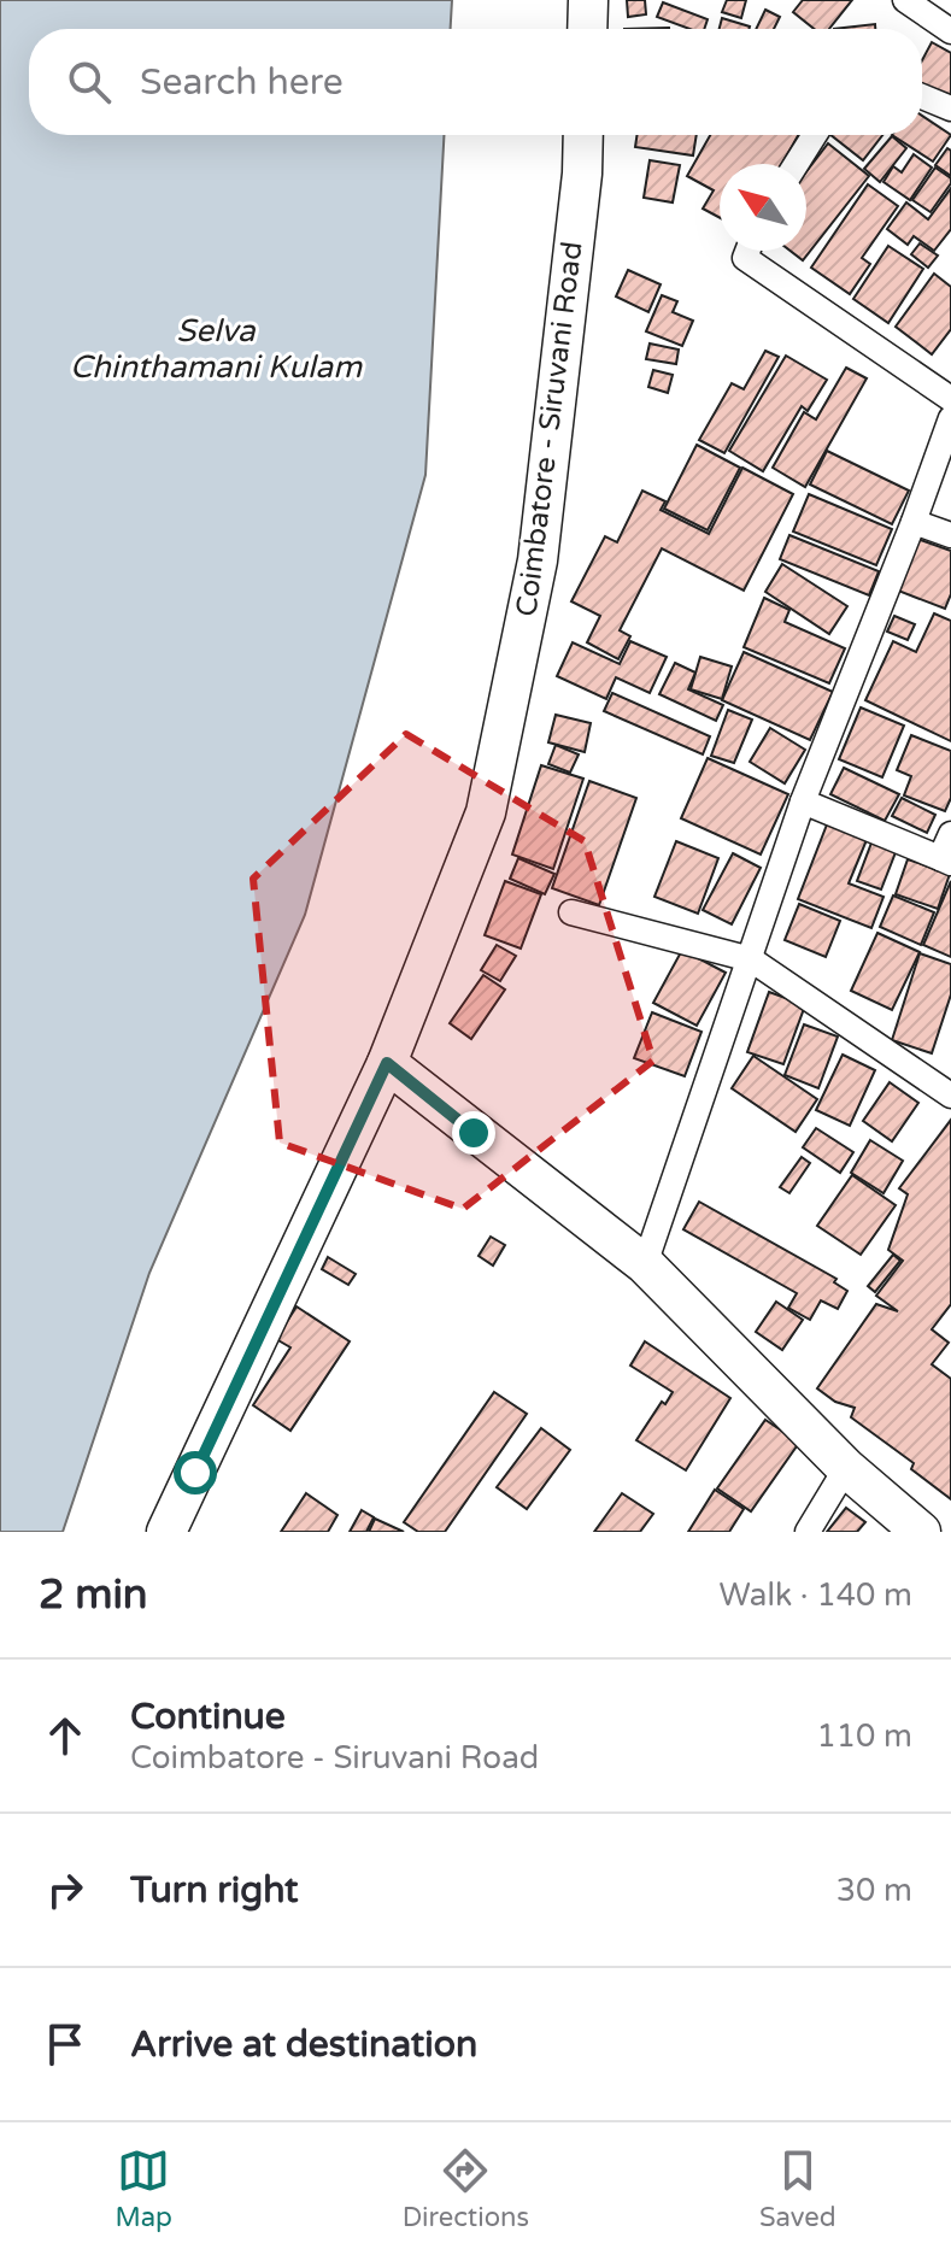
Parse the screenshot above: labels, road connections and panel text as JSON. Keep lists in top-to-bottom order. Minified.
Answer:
{"streets":{"main road":["Coimbatore - Siruvani Road"]},"water":["Selva Chinthamani Kulam"],"north":"top left","page":{"search":"Search here","heading":["2 min","Walk · 140 m"],"list":[["Continue","Coimbatore - Siruvani Road","110 m"],["Turn right","30 m"],"Arrive at destination"],"nav":["Map","Directions","Saved"]}}
